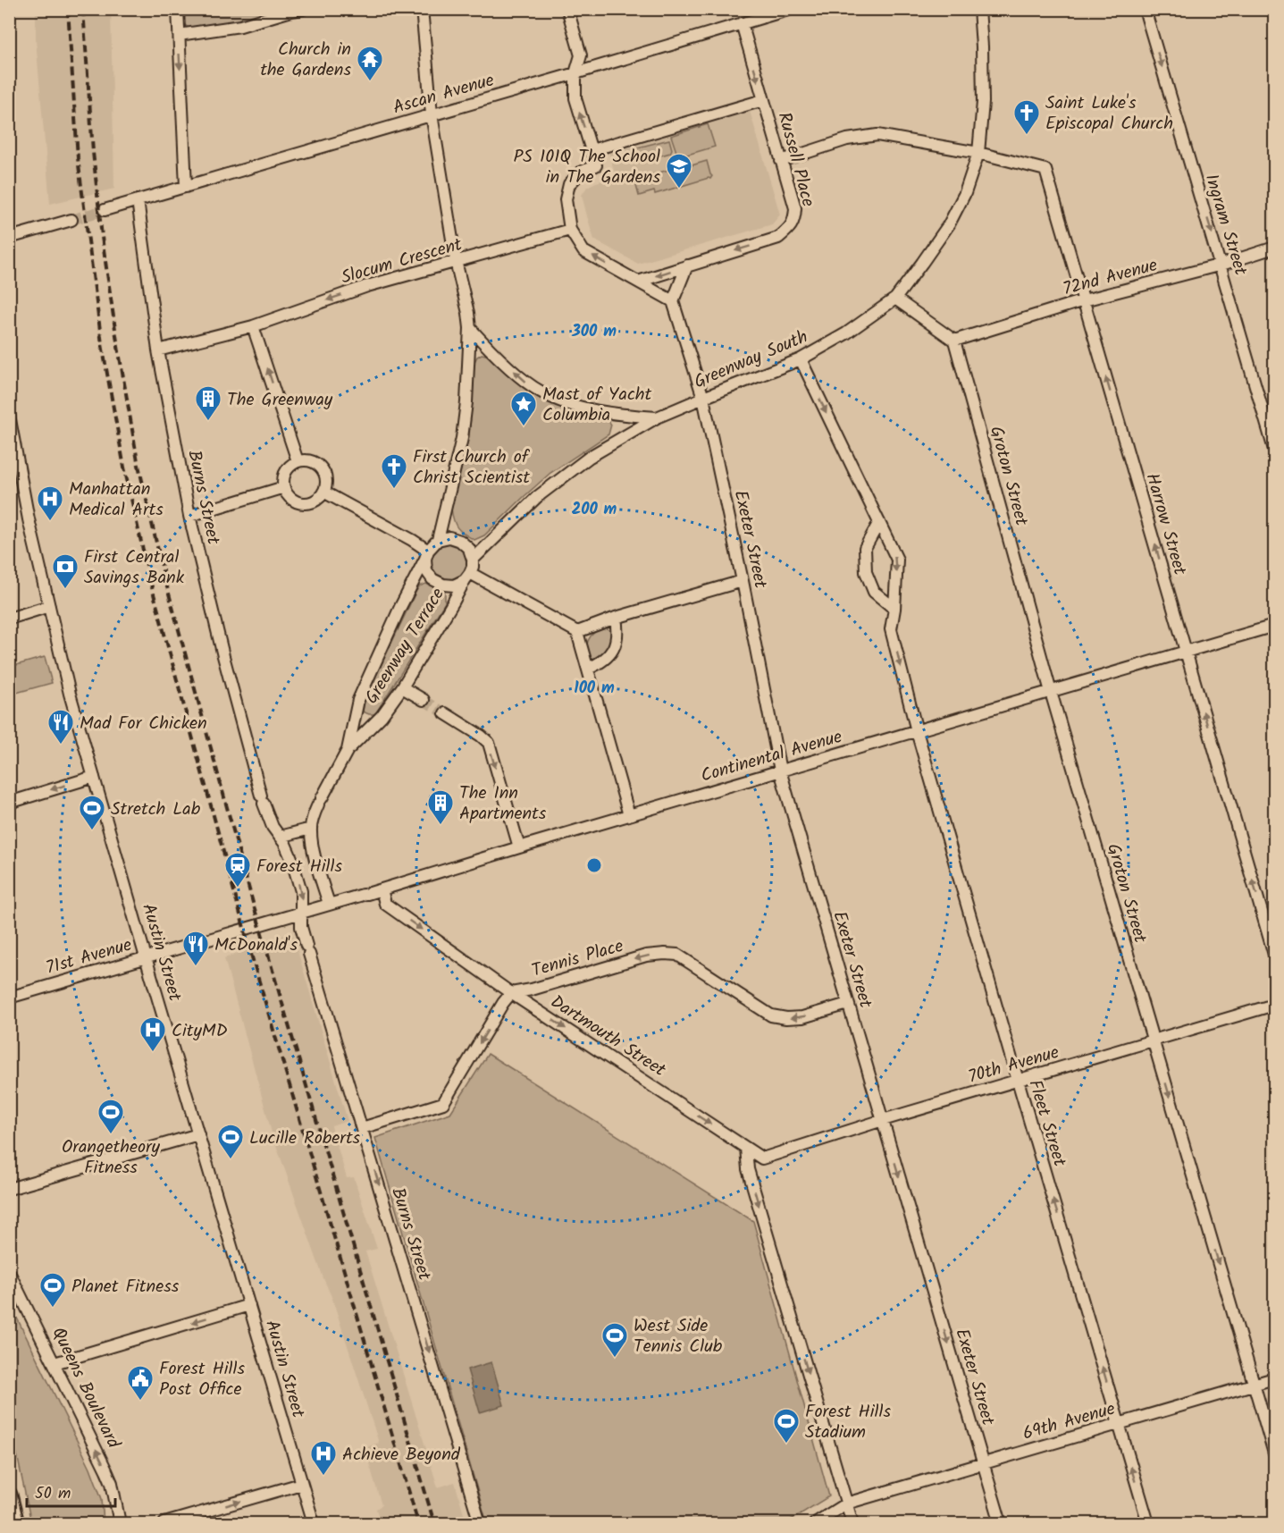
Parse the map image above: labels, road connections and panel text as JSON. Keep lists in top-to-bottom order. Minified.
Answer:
{"streets":{"street":["Ascan Avenue","Russell Place","Ingram Street","Slocum Crescent","72nd Avenue","Greenway South","Groton Street","Burns Street","Harrow Street","Exeter Street","Greenway Terrace","Continental Avenue","Austin Street","71st Avenue","Tennis Place","Dartmouth Street","70th Avenue","Fleet Street","Queens Boulevard","69th Avenue"]},"crossings":[["Ascan Avenue","Russell Place"],["Ascan Avenue","Burns Street"],["Ingram Street","72nd Avenue"],["Slocum Crescent","Burns Street"],["72nd Avenue","Groton Street"],["72nd Avenue","Harrow Street"],["Greenway South","Harrow Street"],["Greenway South","Exeter Street"],["Greenway South","Greenway Terrace"],["Greenway South","Fleet Street"],["Groton Street","Continental Avenue"],["Groton Street","70th Avenue"],["Groton Street","69th Avenue"],["Burns Street","71st Avenue"],["Harrow Street","Continental Avenue"],["Exeter Street","Continental Avenue"],["Exeter Street","Tennis Place"],["Exeter Street","70th Avenue"],["Exeter Street","69th Avenue"],["Continental Avenue","71st Avenue"],["Continental Avenue","Dartmouth Street"],["Continental Avenue","Fleet Street"],["Austin Street","71st Avenue"],["Tennis Place","Dartmouth Street"],["Dartmouth Street","70th Avenue"],["70th Avenue","Fleet Street"],["Fleet Street","69th Avenue"]],"one_way":["Ingram Street","Slocum Crescent","Burns Street","Harrow Street","Tennis Place","Dartmouth Street","Queens Boulevard"],"places":{"temple":["Church in the Gardens"],"church":["Saint Luke's Episcopal Church","First Church of Christ Scientist"],"school or university":["PS 101Q The School in The Gardens"],"building":["The Greenway","The Inn Apartments"],"place":["Mast of Yacht Columbia"],"hospital":["Manhattan Medical Arts","CityMD","Achieve Beyond"],"bank":["First Central Savings Bank"],"restaurant":["Mad For Chicken","McDonald's"],"sports":["Stretch Lab","Orangetheory Fitness","Lucille Roberts","Planet Fitness","West Side Tennis Club","Forest Hills Stadium"],"station":["Forest Hills"],"public building":["Forest Hills Post Office"]},"scale_bar":"50 m","rings":["300 m","200 m","100 m"]}
